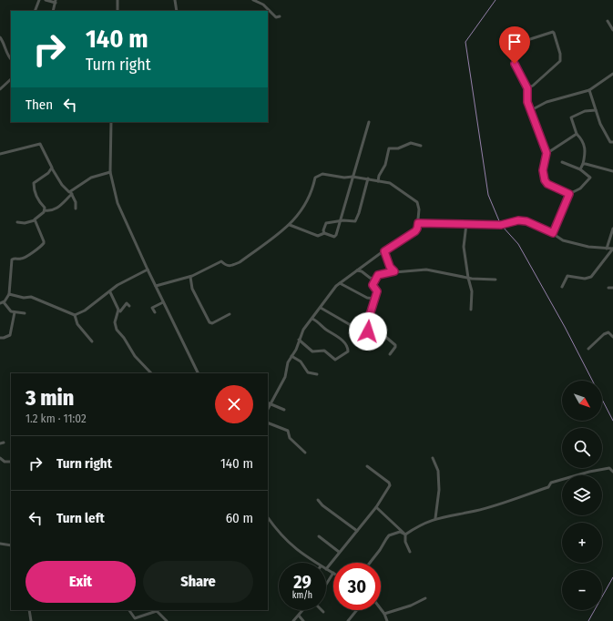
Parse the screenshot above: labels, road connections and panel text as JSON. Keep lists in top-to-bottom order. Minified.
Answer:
{"north":"bottom right","page":{"turn":["140 m","Turn right"],"then":"Then","heading":["3 min","1.2 km · 11:02"],"map_buttons":["+","−"],"list":[{"name":"Turn right","value":"140 m"},{"name":"Turn left","value":"60 m"}],"buttons":["Exit","Share"],"speed":"29 km/h","limit":"30"}}
